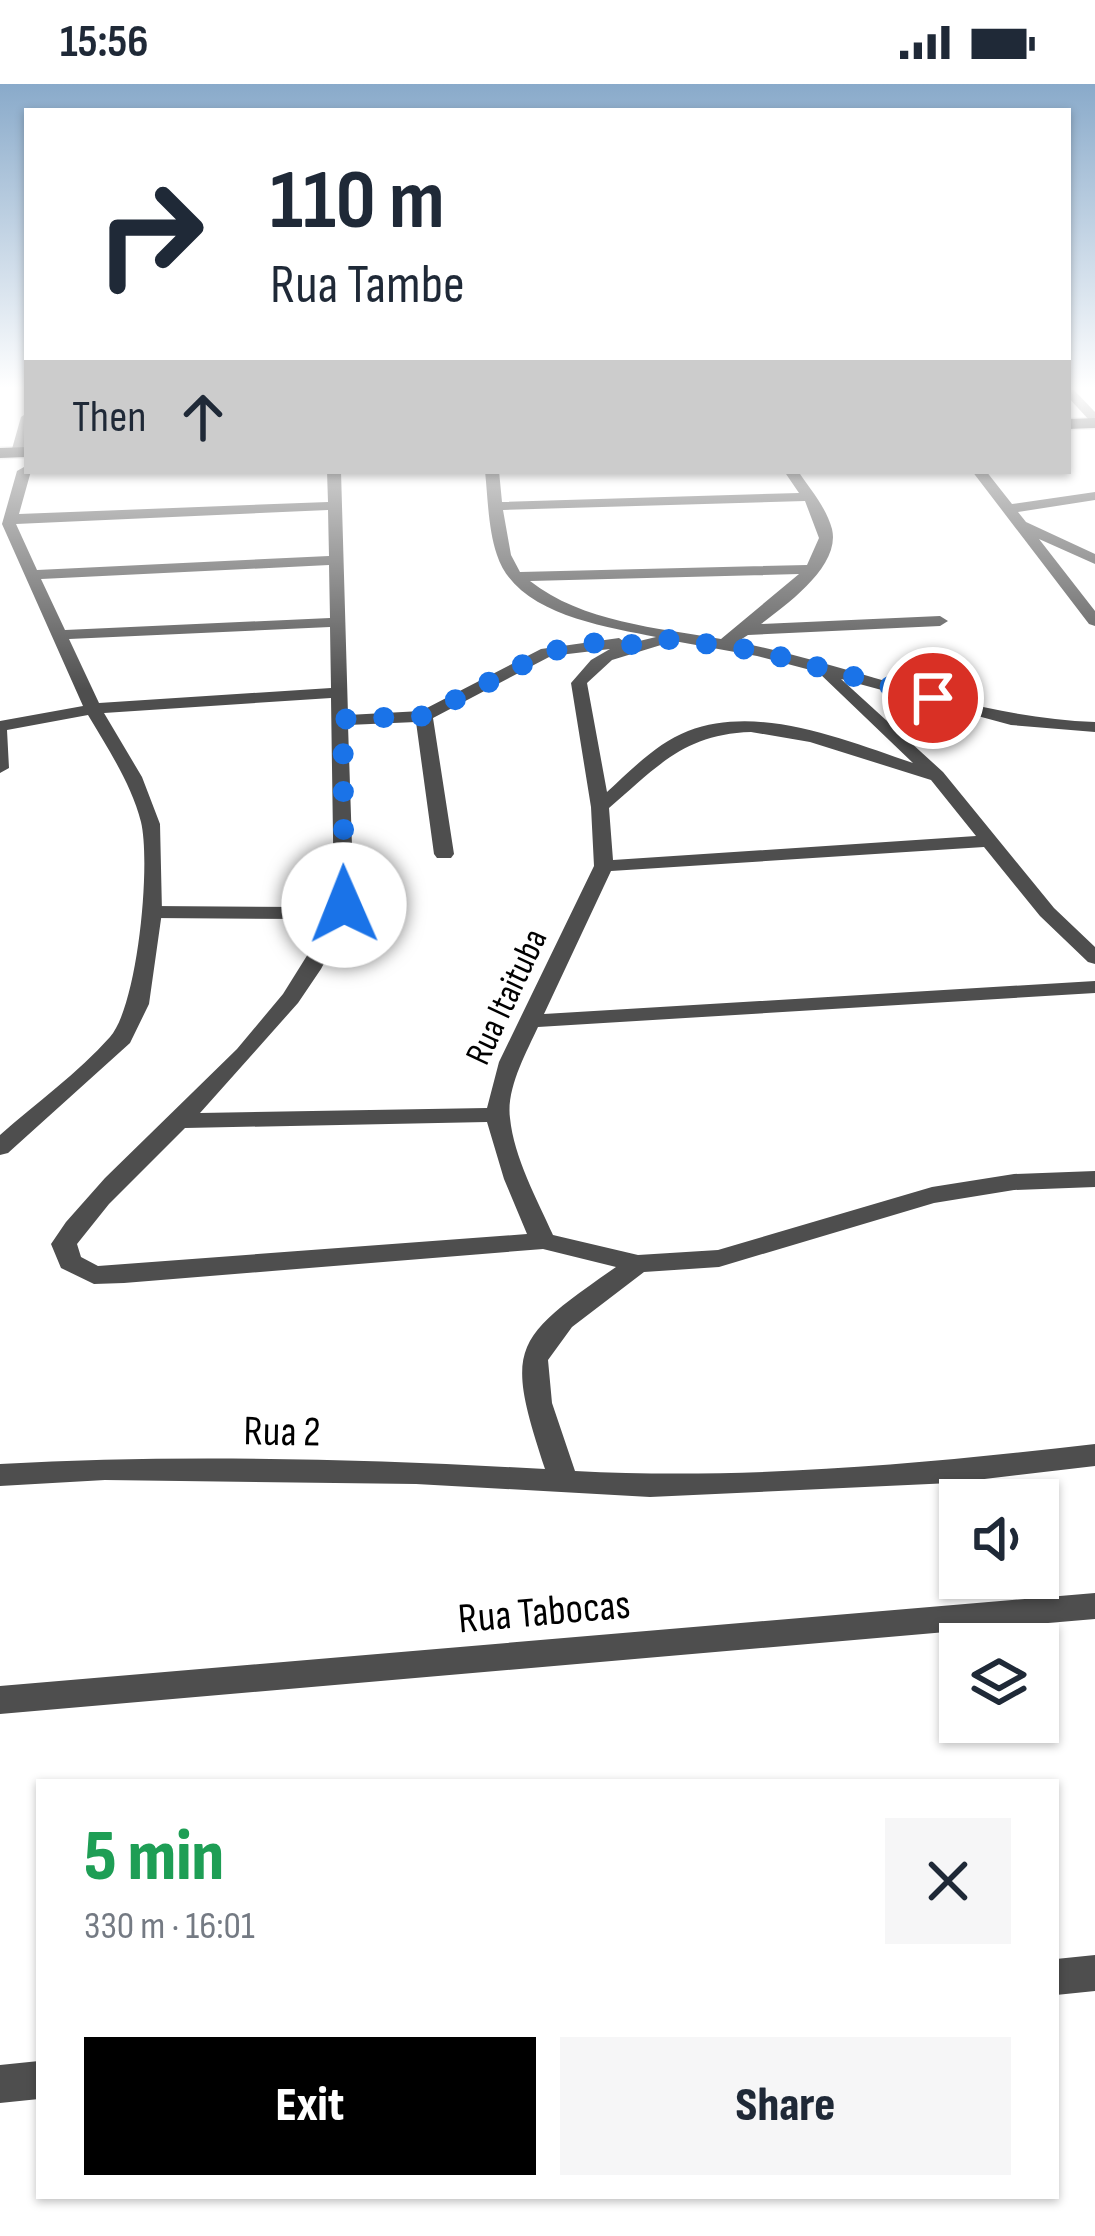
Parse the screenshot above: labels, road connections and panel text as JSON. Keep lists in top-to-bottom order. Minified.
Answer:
{"streets":{"street":["Rua Itaituba","Rua 2","Rua Tabocas"]},"page":{"status":"15:56","turn":["110 m","Rua Tambe"],"then":"Then","heading":["5 min","330 m · 16:01"],"buttons":["Exit","Share"]}}
